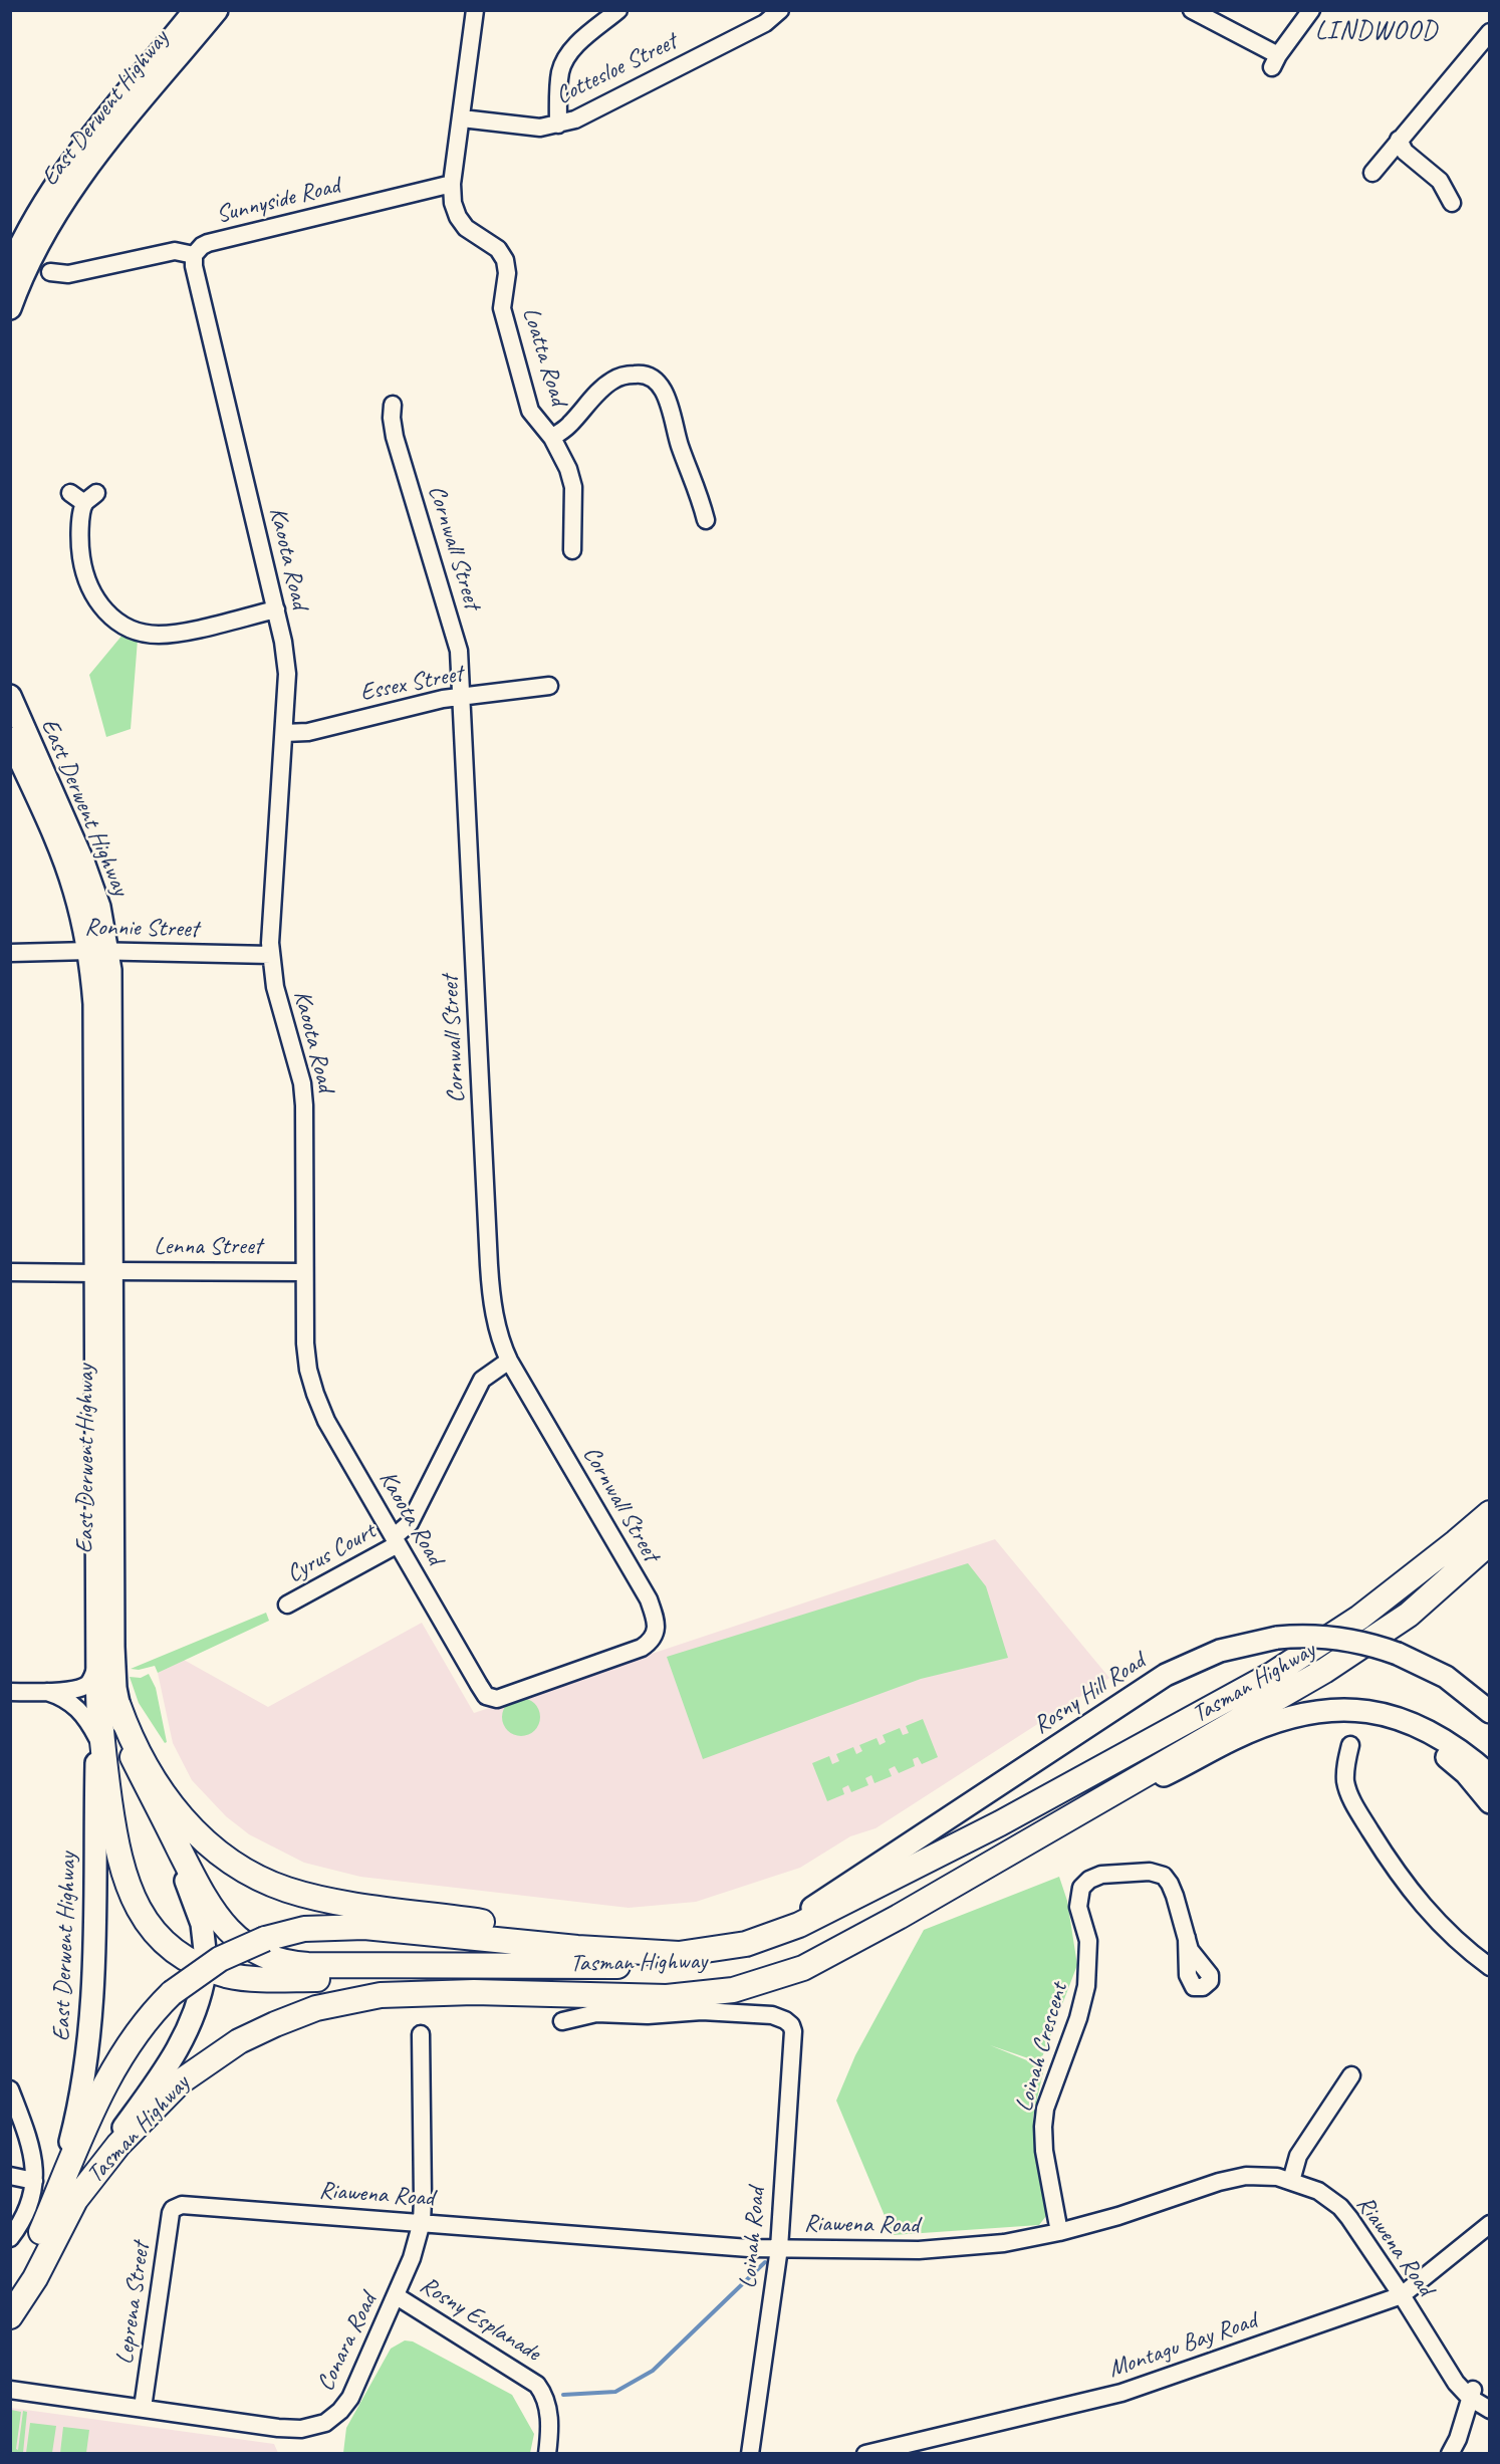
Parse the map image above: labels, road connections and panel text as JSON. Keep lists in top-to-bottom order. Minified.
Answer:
{"streets":{"highway":["Tasman Highway"],"main road":["East Derwent Highway","Rosny Hill Road"],"street":["Cottesloe Street","Sunnyside Road","Loatta Road","Cornwall Street","Kaoota Road","Essex Street","Ronnie Street","Lenna Street","Cyrus Court","Loinah Crescent","Riawena Road","Loinah Road","Leprena Street","Rosny Esplanade","Conara Road","Montagu Bay Road"]},"crossings":[["Cottesloe Street","Loatta Road"],["East Derwent Highway","Ronnie Street"],["East Derwent Highway","Lenna Street"],["East Derwent Highway","Tasman Highway"],["Sunnyside Road","Loatta Road"],["Sunnyside Road","Kaoota Road"],["Cornwall Street","Kaoota Road"],["Cornwall Street","Essex Street"],["Cornwall Street","Cyrus Court"],["Kaoota Road","Essex Street"],["Kaoota Road","Ronnie Street"],["Kaoota Road","Lenna Street"],["Kaoota Road","Cyrus Court"],["Tasman Highway","Rosny Hill Road"],["Loinah Crescent","Riawena Road"],["Riawena Road","Loinah Road"],["Riawena Road","Leprena Street"],["Riawena Road","Conara Road"],["Riawena Road","Montagu Bay Road"],["Leprena Street","Conara Road"],["Rosny Esplanade","Conara Road"]],"districts":["LINDWOOD"]}
